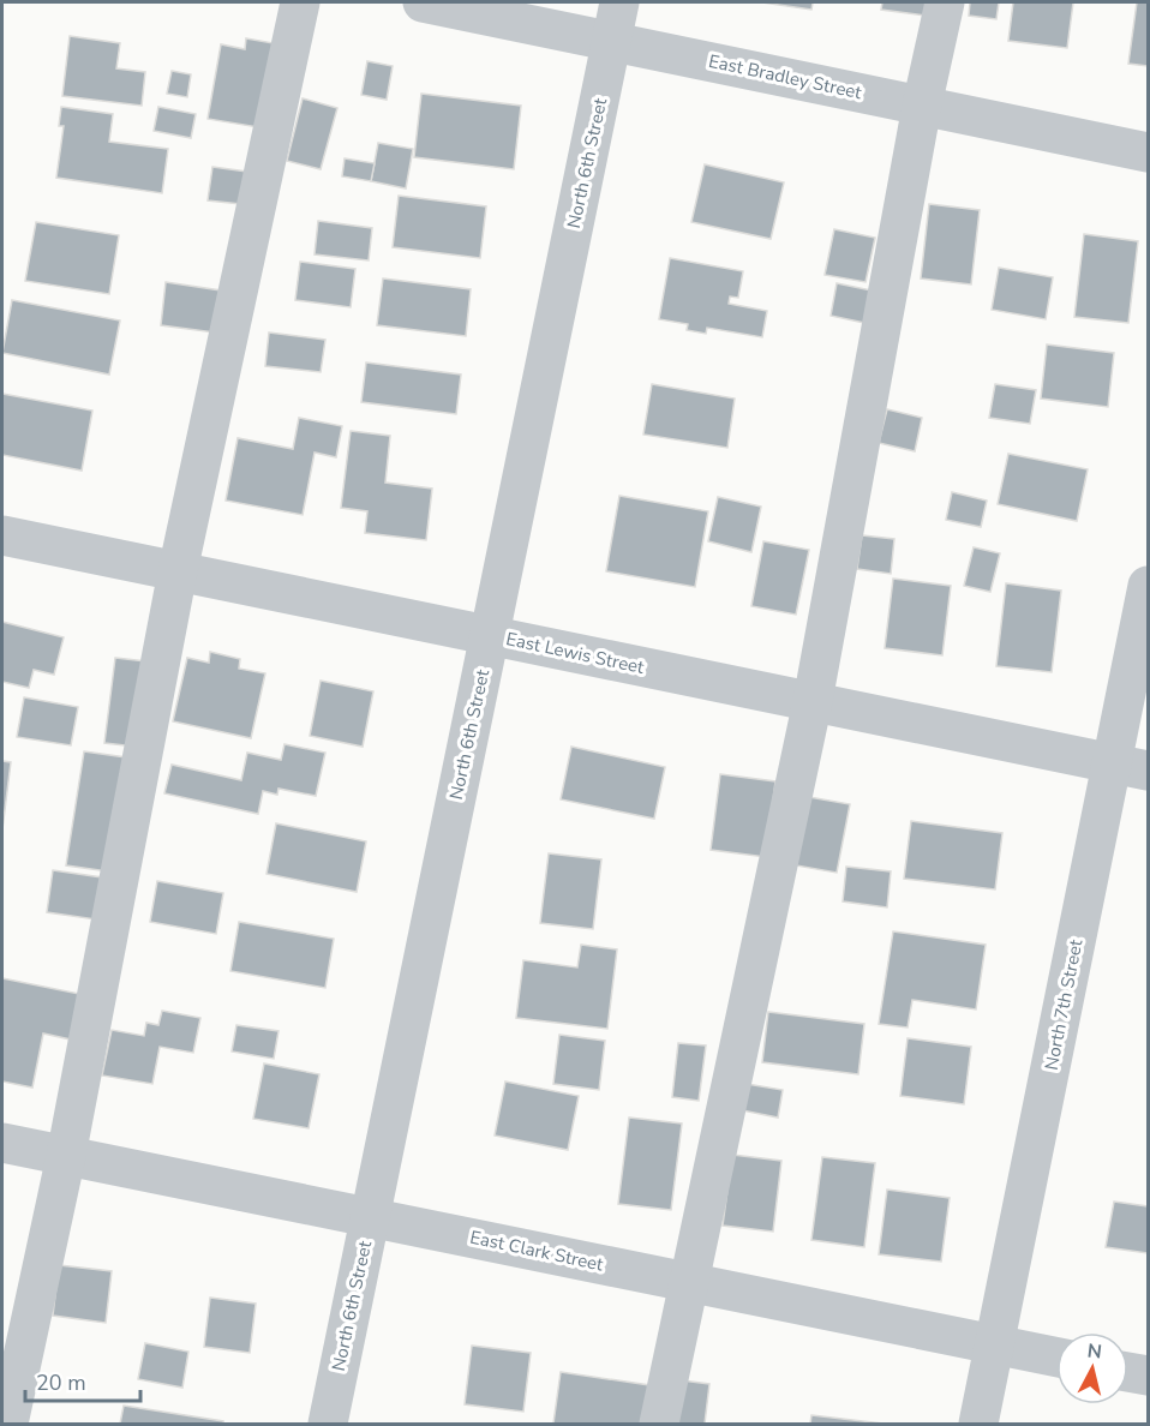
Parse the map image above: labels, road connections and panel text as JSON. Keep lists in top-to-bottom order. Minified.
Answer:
{"streets":{"street":["East Bradley Street","North 6th Street","East Lewis Street","North 7th Street","East Clark Street"]},"crossings":[["East Bradley Street","North 6th Street"],["North 6th Street","East Lewis Street"],["North 6th Street","East Clark Street"],["East Lewis Street","North 7th Street"],["North 7th Street","East Clark Street"]],"scale_bar":"20 m","north":"top"}
